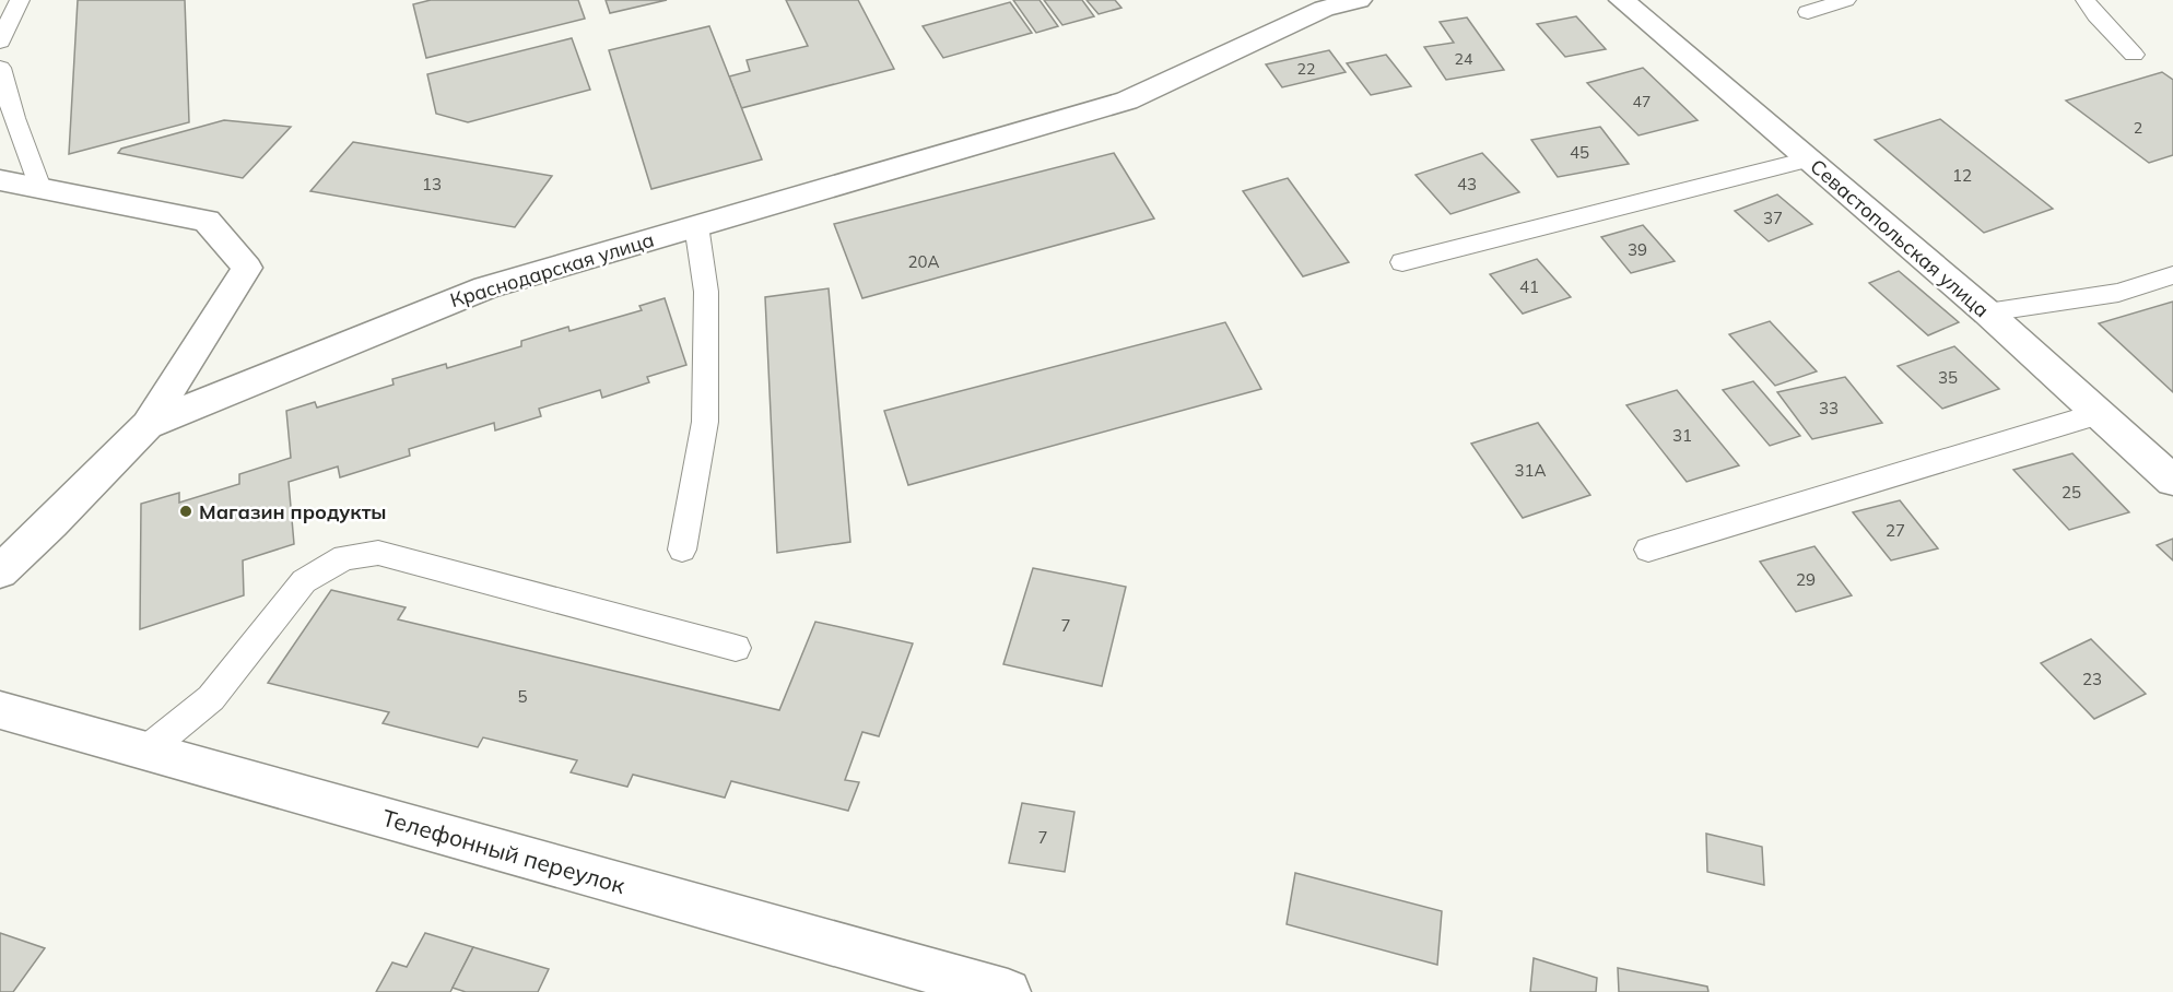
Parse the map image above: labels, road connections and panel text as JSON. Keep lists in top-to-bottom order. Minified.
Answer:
{"streets":{"street":["Севастопольская улица","Краснодарская улица","Телефонный переулок"]},"places":["Магазин продукты"],"house_numbers":["24","22","47","2","45","12","13","43","37","39","20А","41","35","33","31","31А","25","27","29","7","23","5","7"]}
